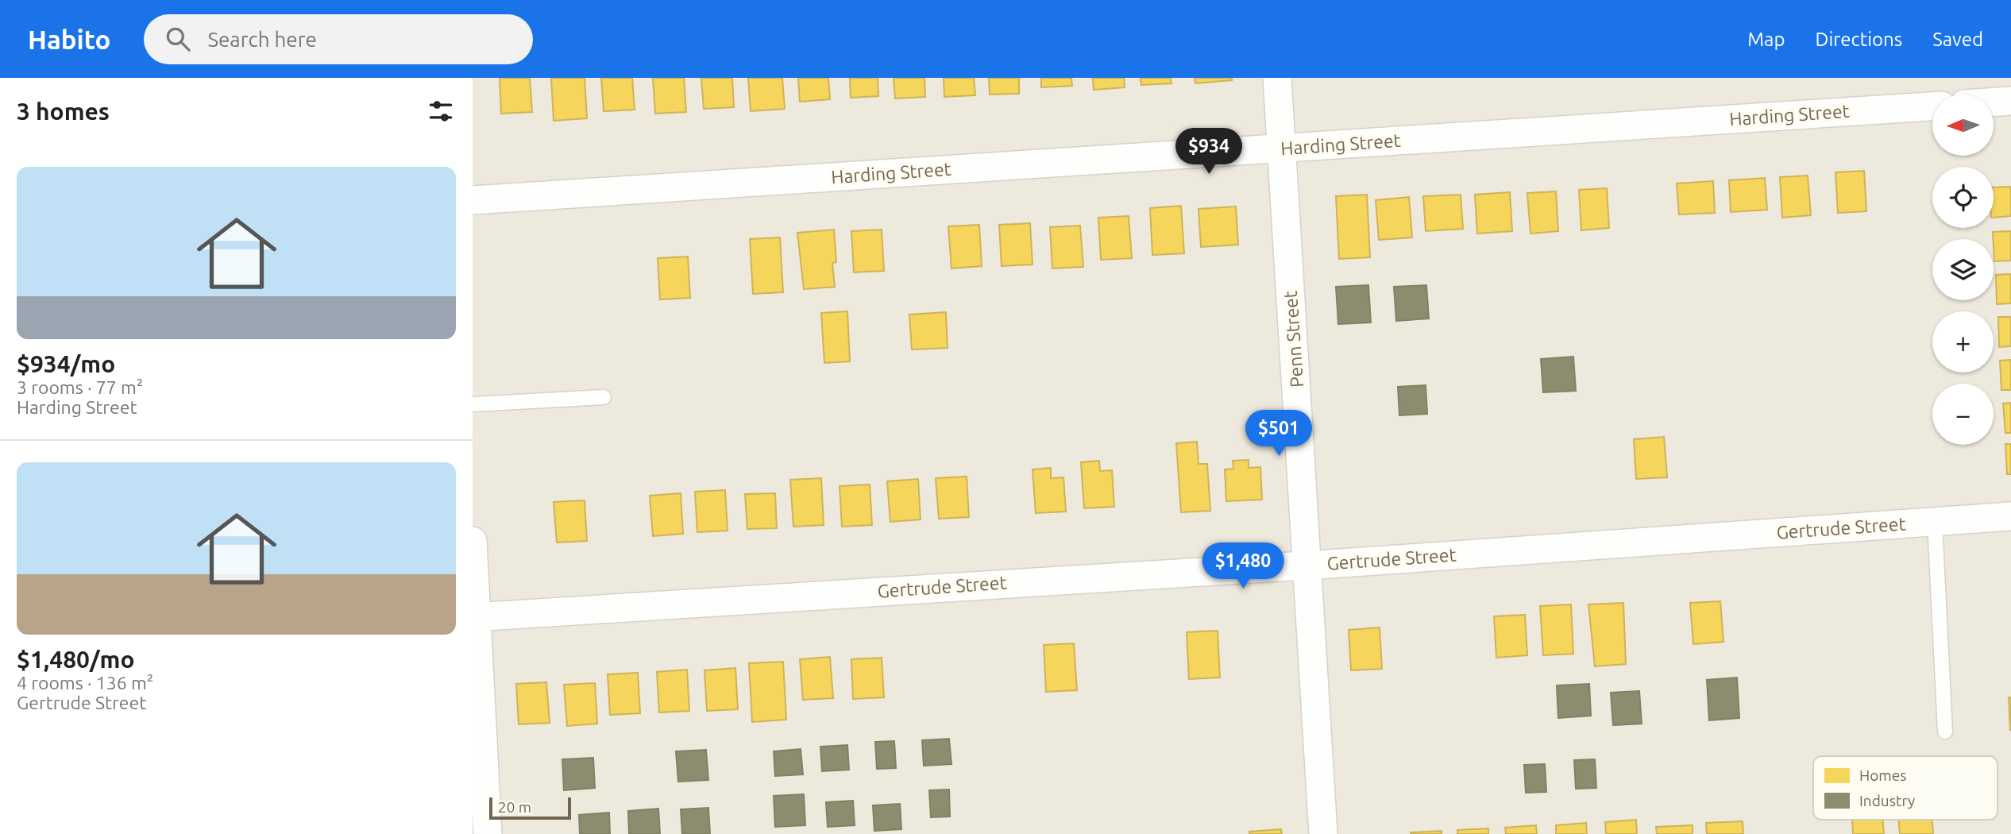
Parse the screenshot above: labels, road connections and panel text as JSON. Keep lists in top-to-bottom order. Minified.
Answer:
{"streets":{"street":["Harding Street","Penn Street","Gertrude Street"]},"crossings":[["Harding Street","Penn Street"],["Penn Street","Gertrude Street"]],"legend":["Homes","Industry"],"scale_bar":"20 m","north":"left","page":{"header":"Habito","search":"Search here","nav":["Map","Directions","Saved"],"heading":"3 homes","map_buttons":["+","−"],"price":["$934","$501","$1,480"],"list":[{"name":"$934/mo","note":"3 rooms · 77 m² · Harding Street"},{"name":"$1,480/mo","note":"4 rooms · 136 m² · Gertrude Street"}],"scale":"20 m"}}
